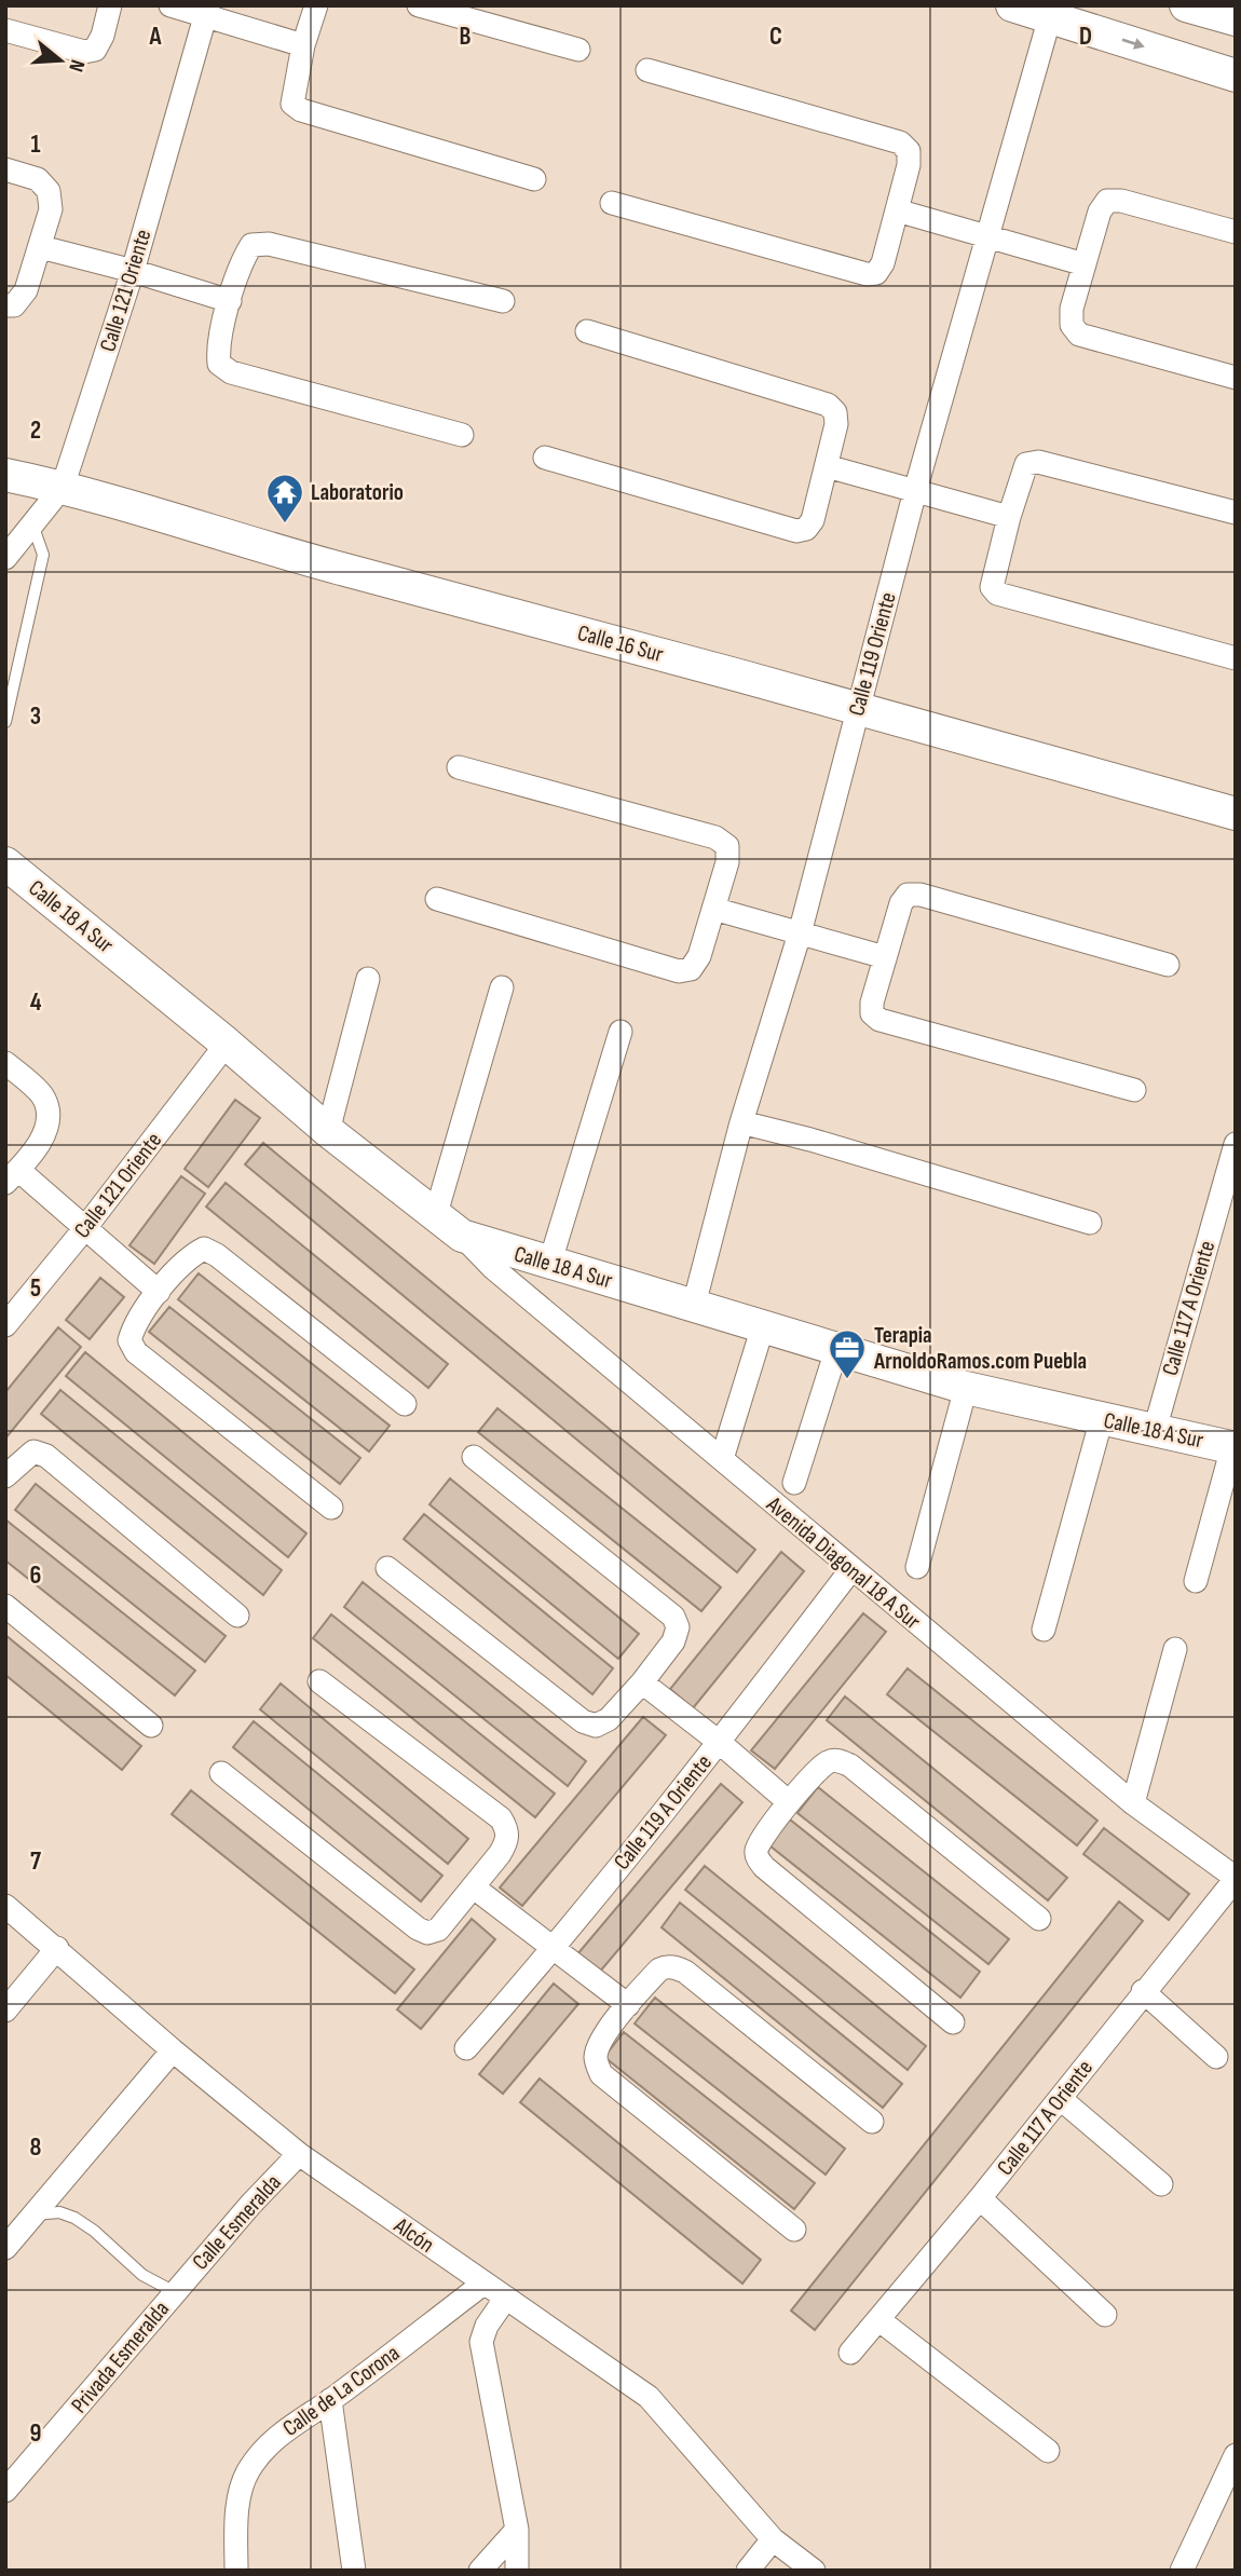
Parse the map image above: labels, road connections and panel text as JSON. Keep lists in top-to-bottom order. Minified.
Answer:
{"streets":{"street":["Calle 121 Oriente","Calle 16 Sur","Calle 119 Oriente","Calle 18 A Sur","Calle 117 A Oriente","Avenida Diagonal 18 A Sur","Calle 119 A Oriente","Calle Esmeralda","Alcón","Privada Esmeralda","Calle de La Corona"]},"crossings":[["Calle 121 Oriente","Calle 16 Sur"],["Calle 121 Oriente","Calle 18 A Sur"],["Calle 16 Sur","Calle 119 Oriente"],["Calle 119 Oriente","Calle 18 A Sur"],["Calle 18 A Sur","Calle 117 A Oriente"],["Calle 18 A Sur","Avenida Diagonal 18 A Sur"],["Calle 117 A Oriente","Avenida Diagonal 18 A Sur"],["Avenida Diagonal 18 A Sur","Calle 119 A Oriente"],["Calle Esmeralda","Alcón"],["Calle Esmeralda","Privada Esmeralda"],["Alcón","Calle de La Corona"]],"places":{"temple":["Laboratorio"],"office":["Terapia ArnoldoRamos.com Puebla"]},"north":"right","grid":{"columns":["A","B","C","D"],"rows":["1","2","3","4","5","6","7","8","9"]}}
